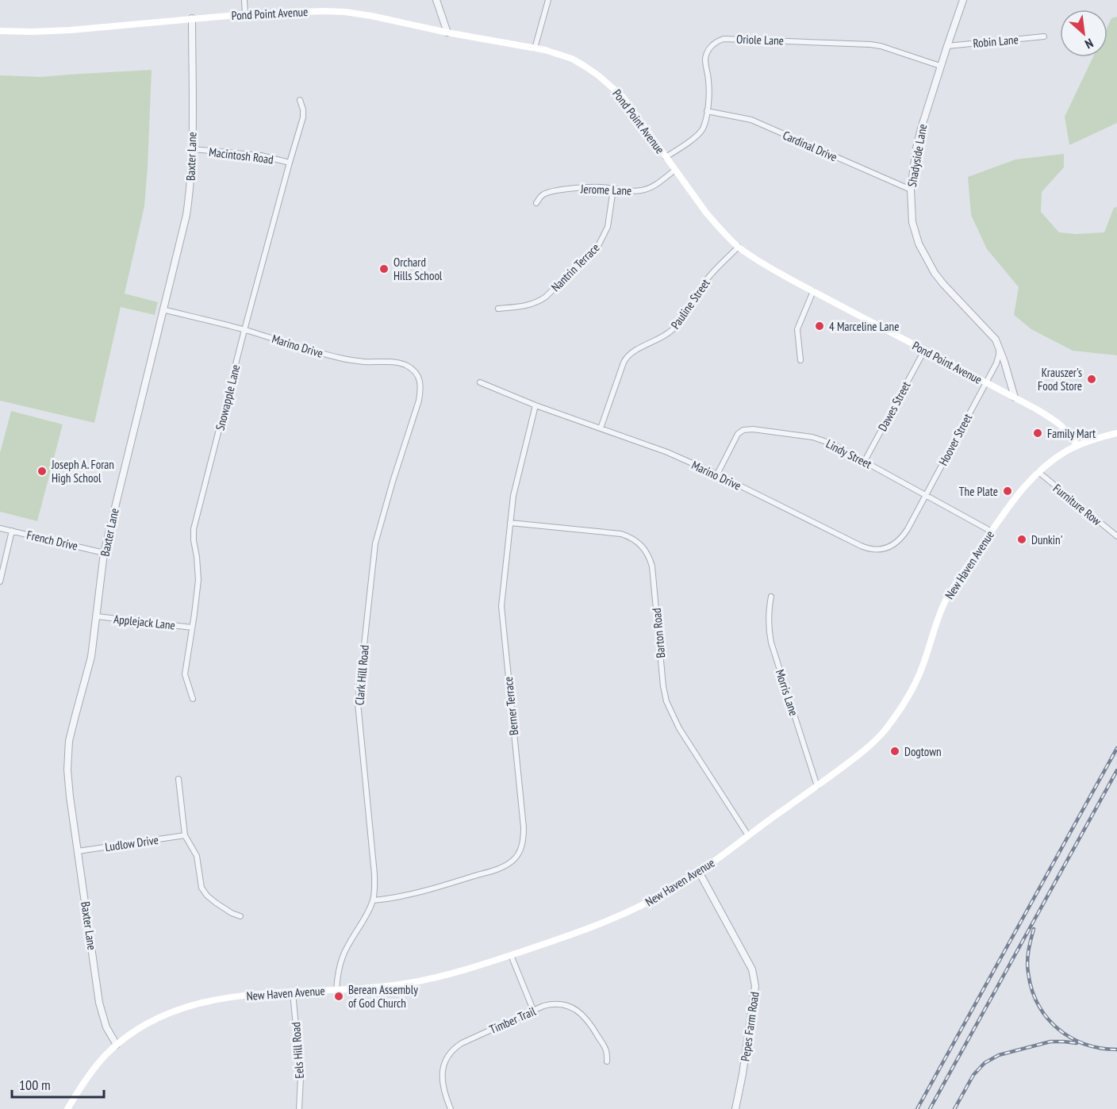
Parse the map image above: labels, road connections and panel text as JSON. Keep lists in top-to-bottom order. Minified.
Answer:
{"streets":{"main road":["Pond Point Avenue","New Haven Avenue"],"street":["Oriole Lane","Robin Lane","Cardinal Drive","Macintosh Road","Shadyside Lane","Baxter Lane","Jerome Lane","Nantrin Terrace","Pauline Street","Marino Drive","Snowapple Lane","Dawes Street","Hoover Street","Lindy Street","Furniture Row","French Drive","Applejack Lane","Barton Road","Clark Hill Road","Morris Lane","Berner Terrace","Ludlow Drive","Timber Trail","Pepes Farm Road","Eels Hill Road"]},"crossings":[["Pond Point Avenue","Oriole Lane"],["Pond Point Avenue","Shadyside Lane"],["Pond Point Avenue","Baxter Lane"],["Pond Point Avenue","Jerome Lane"],["Pond Point Avenue","Pauline Street"],["Pond Point Avenue","Dawes Street"],["Pond Point Avenue","Hoover Street"],["Pond Point Avenue","New Haven Avenue"],["Oriole Lane","Cardinal Drive"],["Oriole Lane","Shadyside Lane"],["Robin Lane","Shadyside Lane"],["Cardinal Drive","Shadyside Lane"],["Macintosh Road","Baxter Lane"],["Macintosh Road","Snowapple Lane"],["Baxter Lane","Marino Drive"],["Baxter Lane","French Drive"],["Baxter Lane","New Haven Avenue"],["Baxter Lane","Applejack Lane"],["Baxter Lane","Ludlow Drive"],["Jerome Lane","Nantrin Terrace"],["Pauline Street","Marino Drive"],["Marino Drive","Snowapple Lane"],["Marino Drive","Hoover Street"],["Marino Drive","Lindy Street"],["Marino Drive","Clark Hill Road"],["Marino Drive","Berner Terrace"],["Snowapple Lane","Applejack Lane"],["Dawes Street","Lindy Street"],["Hoover Street","Lindy Street"],["Lindy Street","New Haven Avenue"],["Furniture Row","New Haven Avenue"],["New Haven Avenue","Barton Road"],["New Haven Avenue","Clark Hill Road"],["New Haven Avenue","Morris Lane"],["New Haven Avenue","Pepes Farm Road"],["New Haven Avenue","Eels Hill Road"],["Barton Road","Berner Terrace"],["Clark Hill Road","Berner Terrace"]],"places":["Orchard Hills School","4 Marceline Lane","Krauszer's Food Store","Family Mart","Joseph A. Foran High School","The Plate","Dunkin'","Dogtown","Berean Assembly of God Church"],"scale_bar":"100 m","north":"bottom right"}
